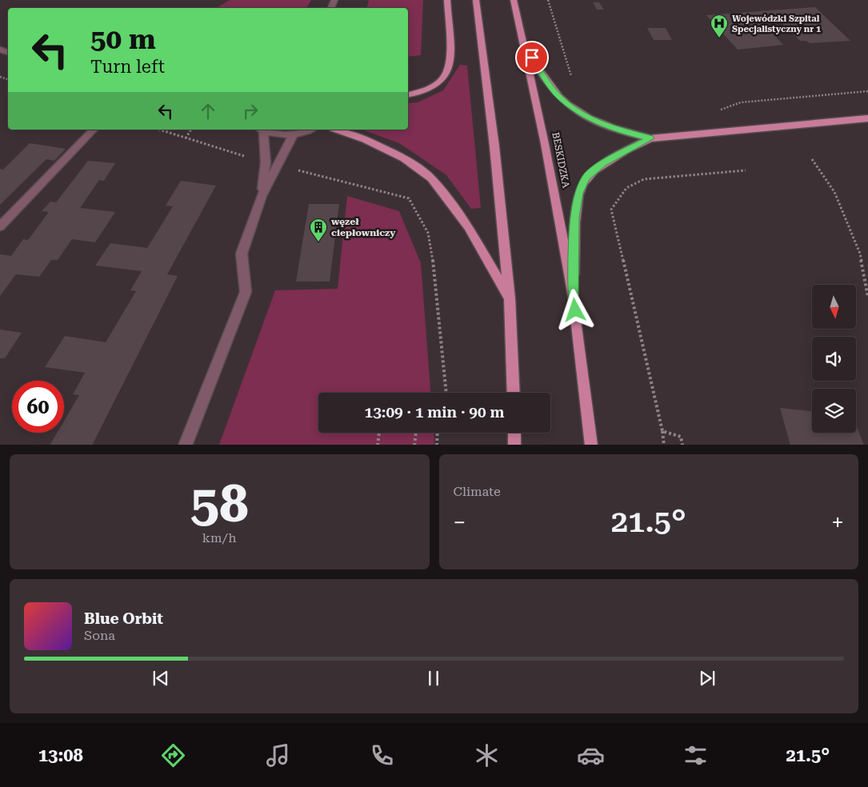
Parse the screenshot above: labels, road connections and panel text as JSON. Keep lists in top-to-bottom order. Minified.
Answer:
{"streets":{"main road":["BESKIDZKA"]},"places":{"hospital":["Wojewódzki Szpital Specjalistyczny nr 1"],"building":["węzeł ciepłowniczy"]},"north":"bottom","page":{"turn":["50 m","Turn left"],"limit":"60","trip":"13:09 · 1 min · 90 m","tile":[["58","km/h"],"Climate"],"heat":["−","21.5°","+"],"song":["Blue Orbit","Sona"],"tabs":["13:08","21.5°"]}}
